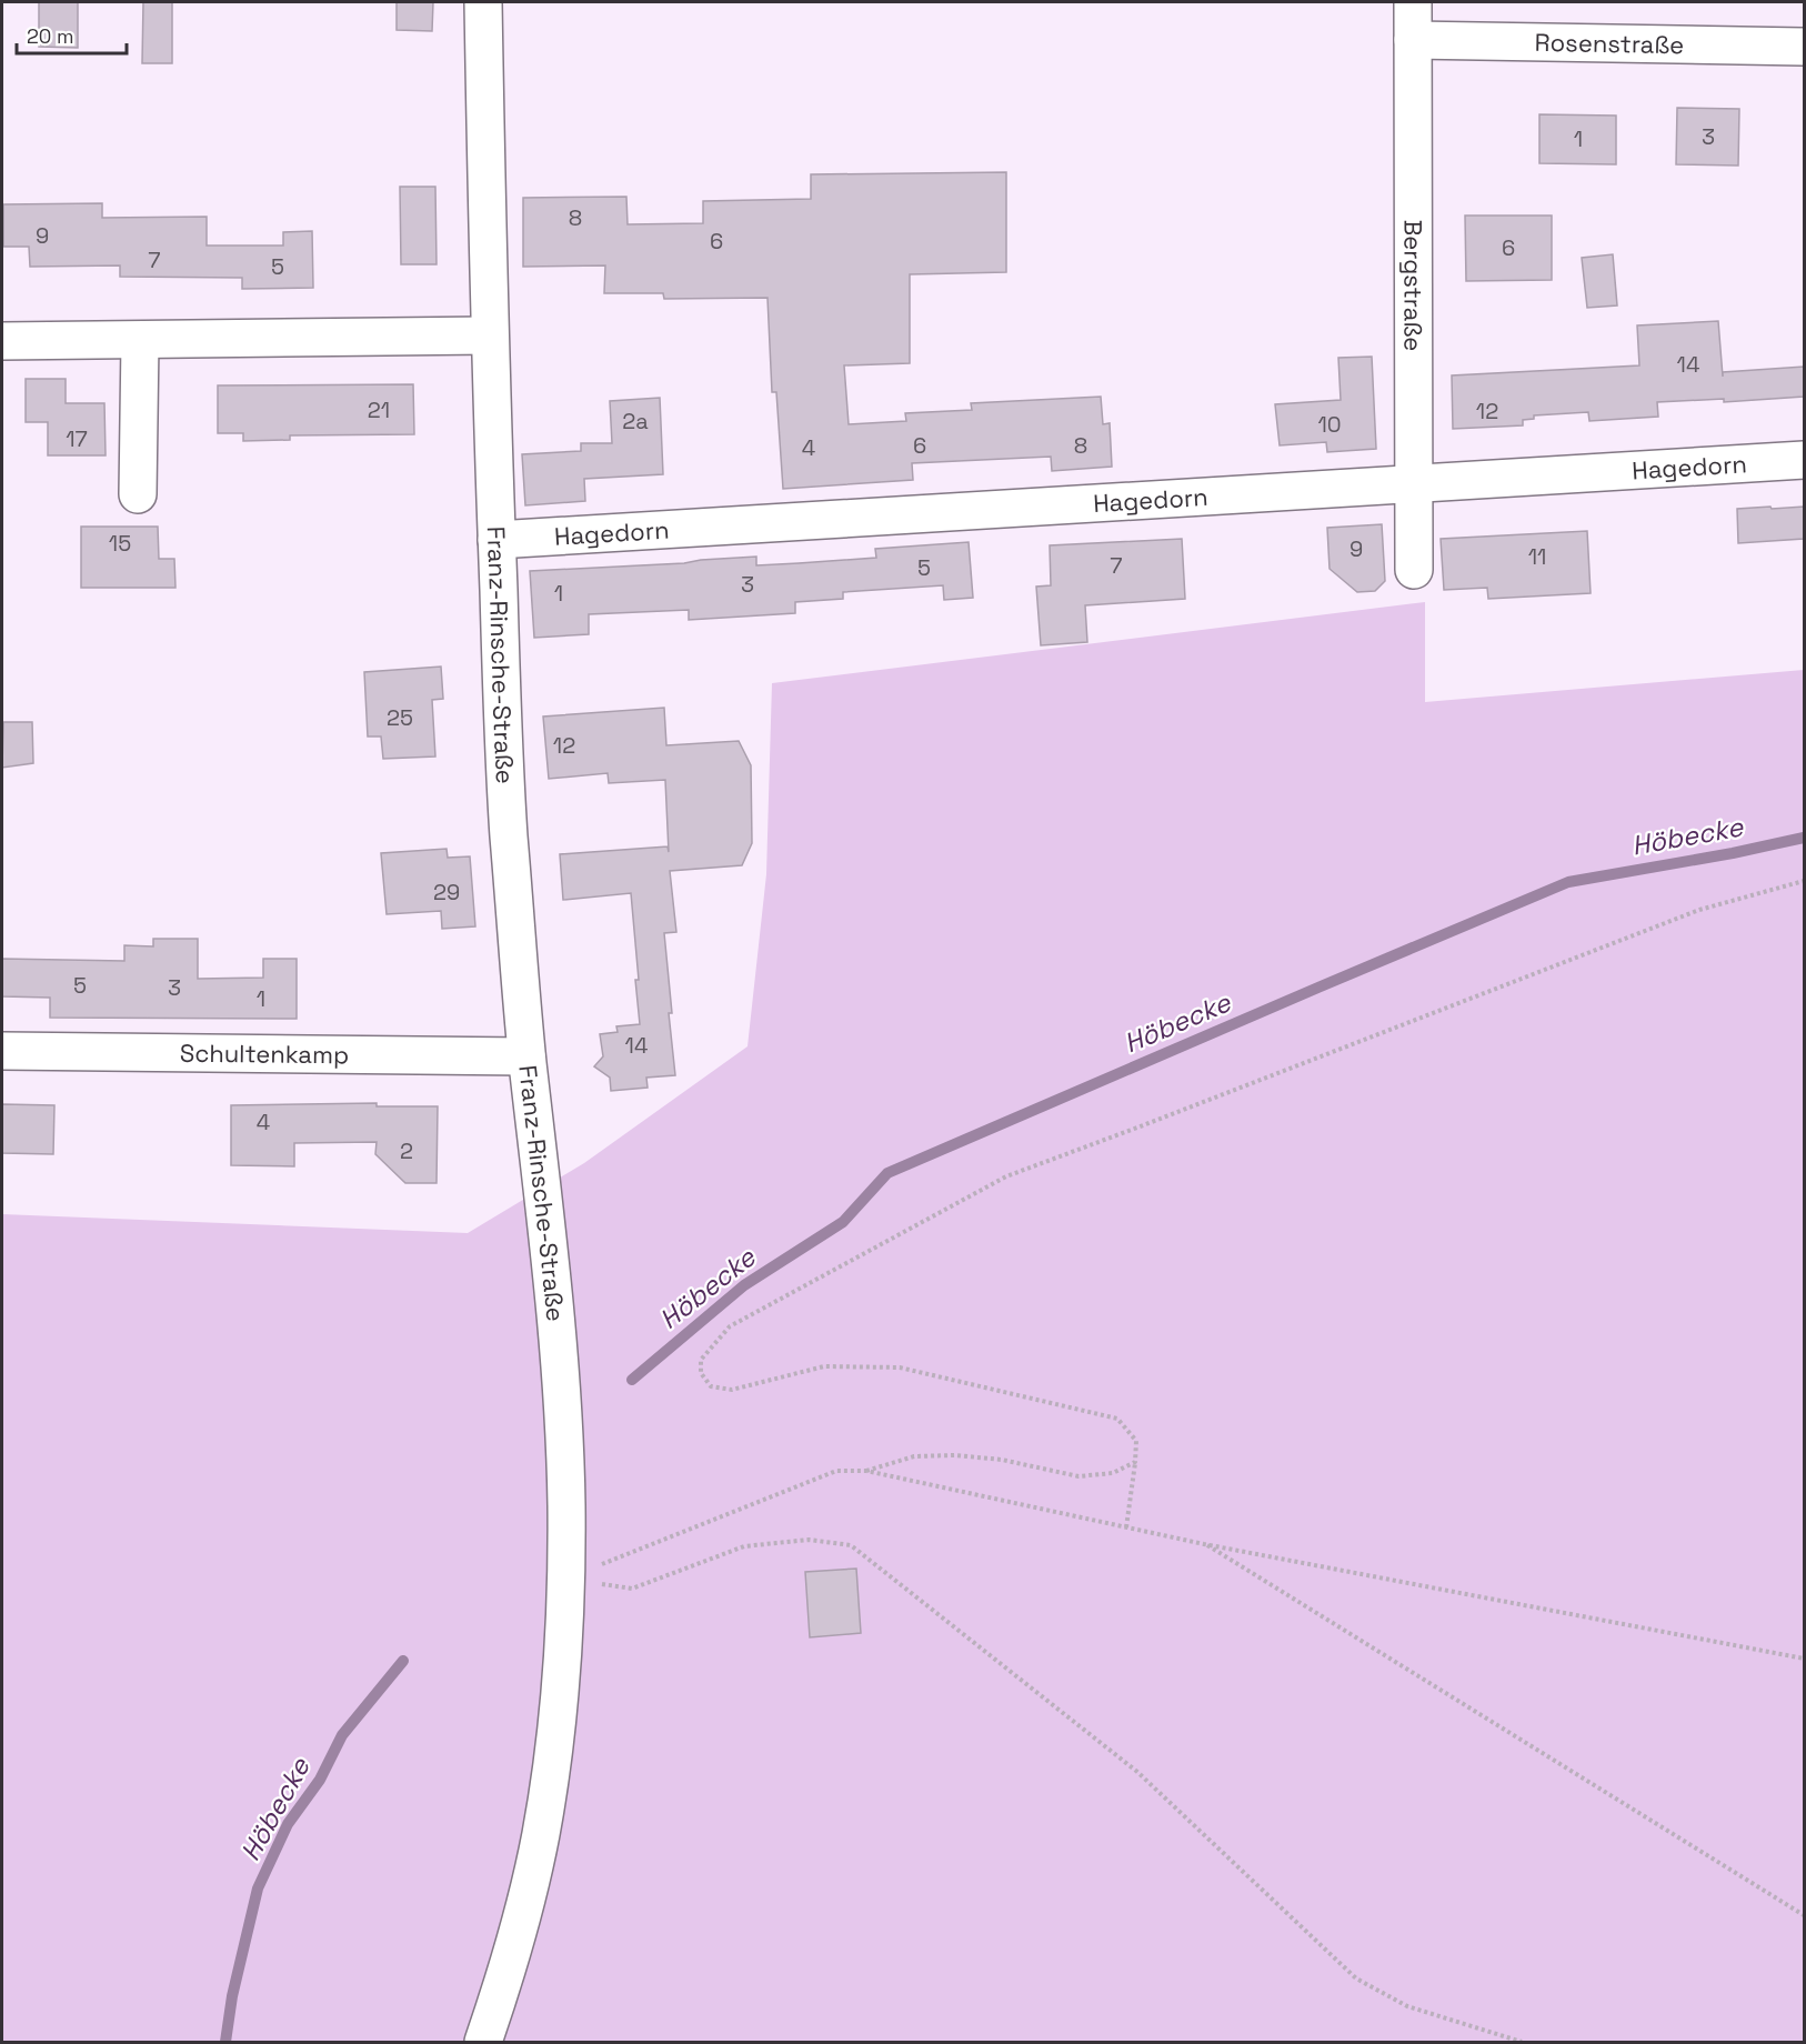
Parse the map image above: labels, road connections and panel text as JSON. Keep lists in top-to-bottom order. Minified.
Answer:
{"streets":{"street":["Rosenstraße","Bergstraße","Hagedorn","Franz-Rinsche-Straße","Schultenkamp"]},"crossings":[["Rosenstraße","Bergstraße"],["Bergstraße","Hagedorn"],["Hagedorn","Franz-Rinsche-Straße"],["Franz-Rinsche-Straße","Schultenkamp"]],"water":["Höbecke"],"house_numbers":["3","1","8","9","6","6","7","5","14","21","12","2a","10","17","6","8","4","15","9","11","7","5","3","1","25","12","29","5","3","1","14","4","2"],"scale_bar":"20 m"}
